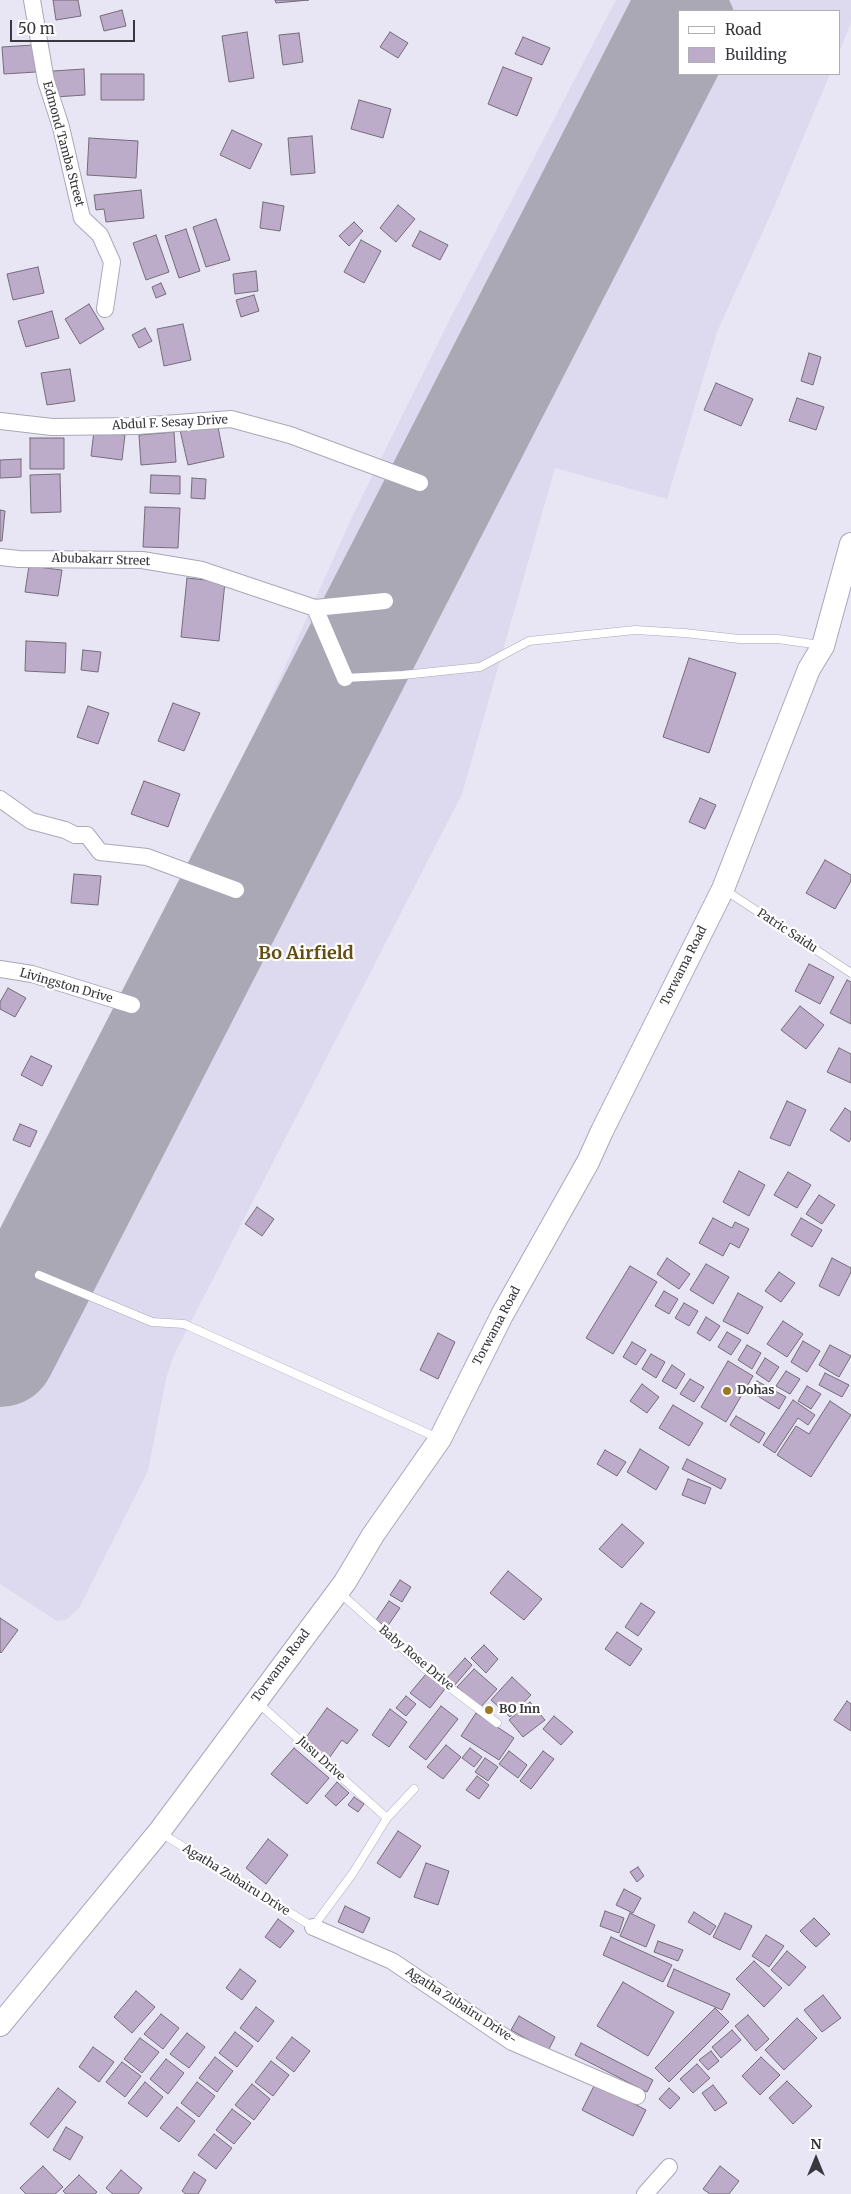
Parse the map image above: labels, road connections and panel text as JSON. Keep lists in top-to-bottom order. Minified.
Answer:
{"streets":{"main road":["Torwama Road"],"street":["Edmond Tamba Street","Abdul F. Sesay Drive","Abubakarr Street","Livingston Drive","Agatha Zubairu Drive-"],"lane":["Patric Saidu","Baby Rose Drive","Jusu Drive","Agatha Zubairu Drive"]},"crossings":[["Patric Saidu","Torwama Road"],["Torwama Road","Baby Rose Drive"],["Torwama Road","Jusu Drive"],["Torwama Road","Agatha Zubairu Drive"],["Agatha Zubairu Drive","Agatha Zubairu Drive-"]],"districts":["Bo Airfield"],"places":["Dohas","BO Inn"],"legend":["Road","Building"],"scale_bar":"50 m","north":"top"}
